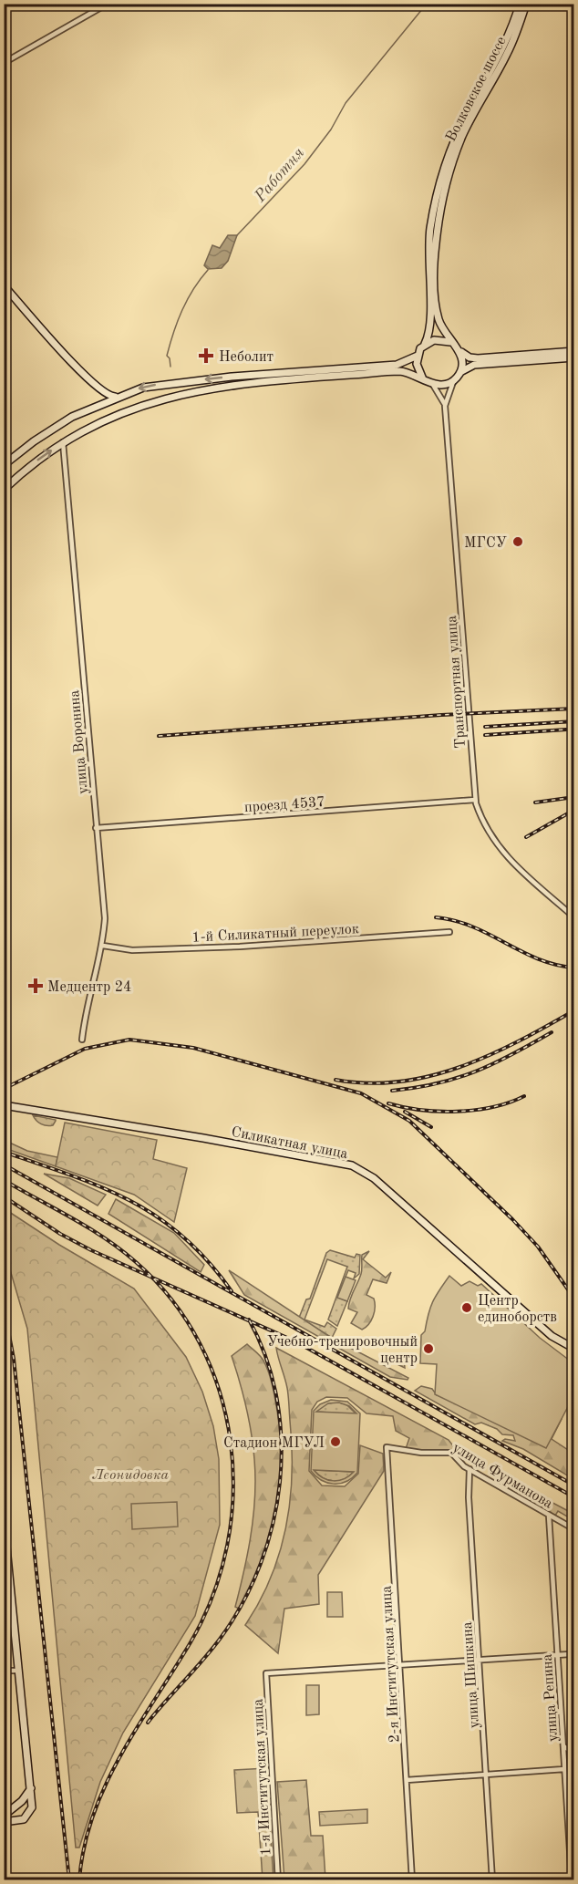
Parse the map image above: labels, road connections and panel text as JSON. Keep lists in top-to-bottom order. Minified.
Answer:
{"streets":{"main road":["Волковское шоссе","Силикатная улица"],"street":["Транспортная улица","улица Воронина","проезд 4537","1-й Силикатный переулок","улица Фурманова","2-я Институтская улица","улица Шишкина","улица Репина","1-я Институтская улица"]},"crossings":[["Волковское шоссе","Транспортная улица"],["Транспортная улица","проезд 4537"],["улица Воронина","проезд 4537"],["улица Воронина","1-й Силикатный переулок"],["улица Фурманова","2-я Институтская улица"],["улица Фурманова","улица Шишкина"],["улица Фурманова","улица Репина"],["2-я Институтская улица","1-я Институтская улица"]],"water":["Работня"],"parks":["Леонидовка"],"places":{"health":["Неболит","Медцентр 24"],"other":["МГСУ","Центр единоборств","Учебно-тренировочный центр","Стадион МГУЛ"]}}
